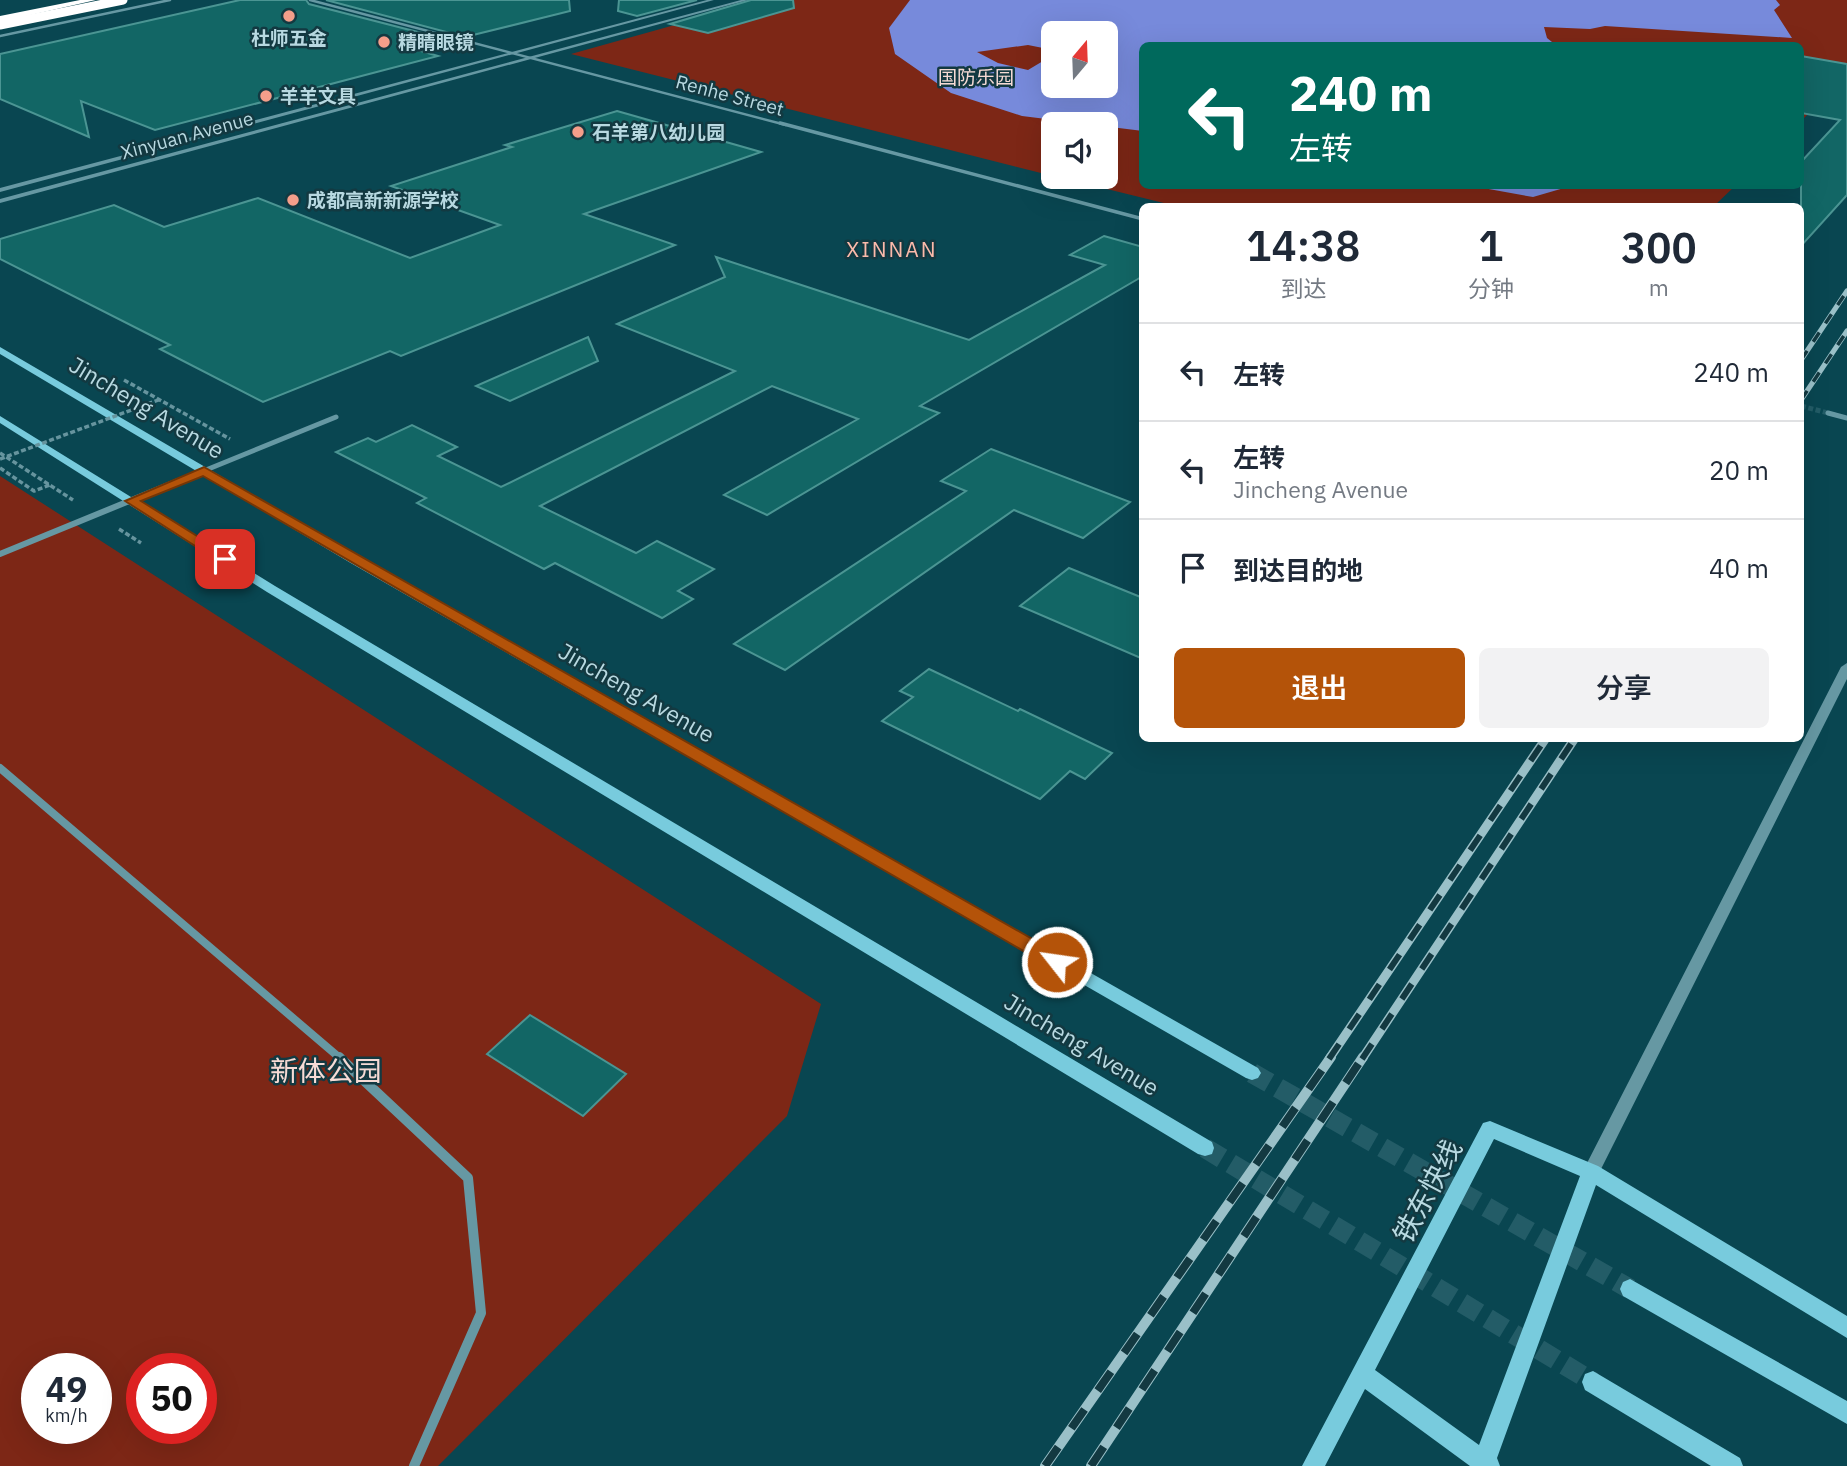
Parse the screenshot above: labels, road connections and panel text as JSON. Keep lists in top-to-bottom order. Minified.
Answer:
{"streets":{"main road":["Jincheng Avenue","铁东快线"],"street":["Renhe Street","Xinyuan Avenue"]},"crossings":[["Renhe Street","Xinyuan Avenue"]],"districts":["XINNAN"],"parks":["国防乐园","新体公园"],"places":["杜师五金","精睛眼镜","羊羊文具","石羊第八幼儿园","成都高新新源学校"],"north":"top","page":{"turn":["240 m","左转"],"eta":["14:38","到达","1","分钟","300","m"],"list":[{"name":"左转","value":"240 m"},{"name":"左转","note":"Jincheng Avenue","value":"20 m"},{"name":"到达目的地","value":"40 m"}],"buttons":["退出","分享"],"speed":"49 km/h","limit":"50"}}
